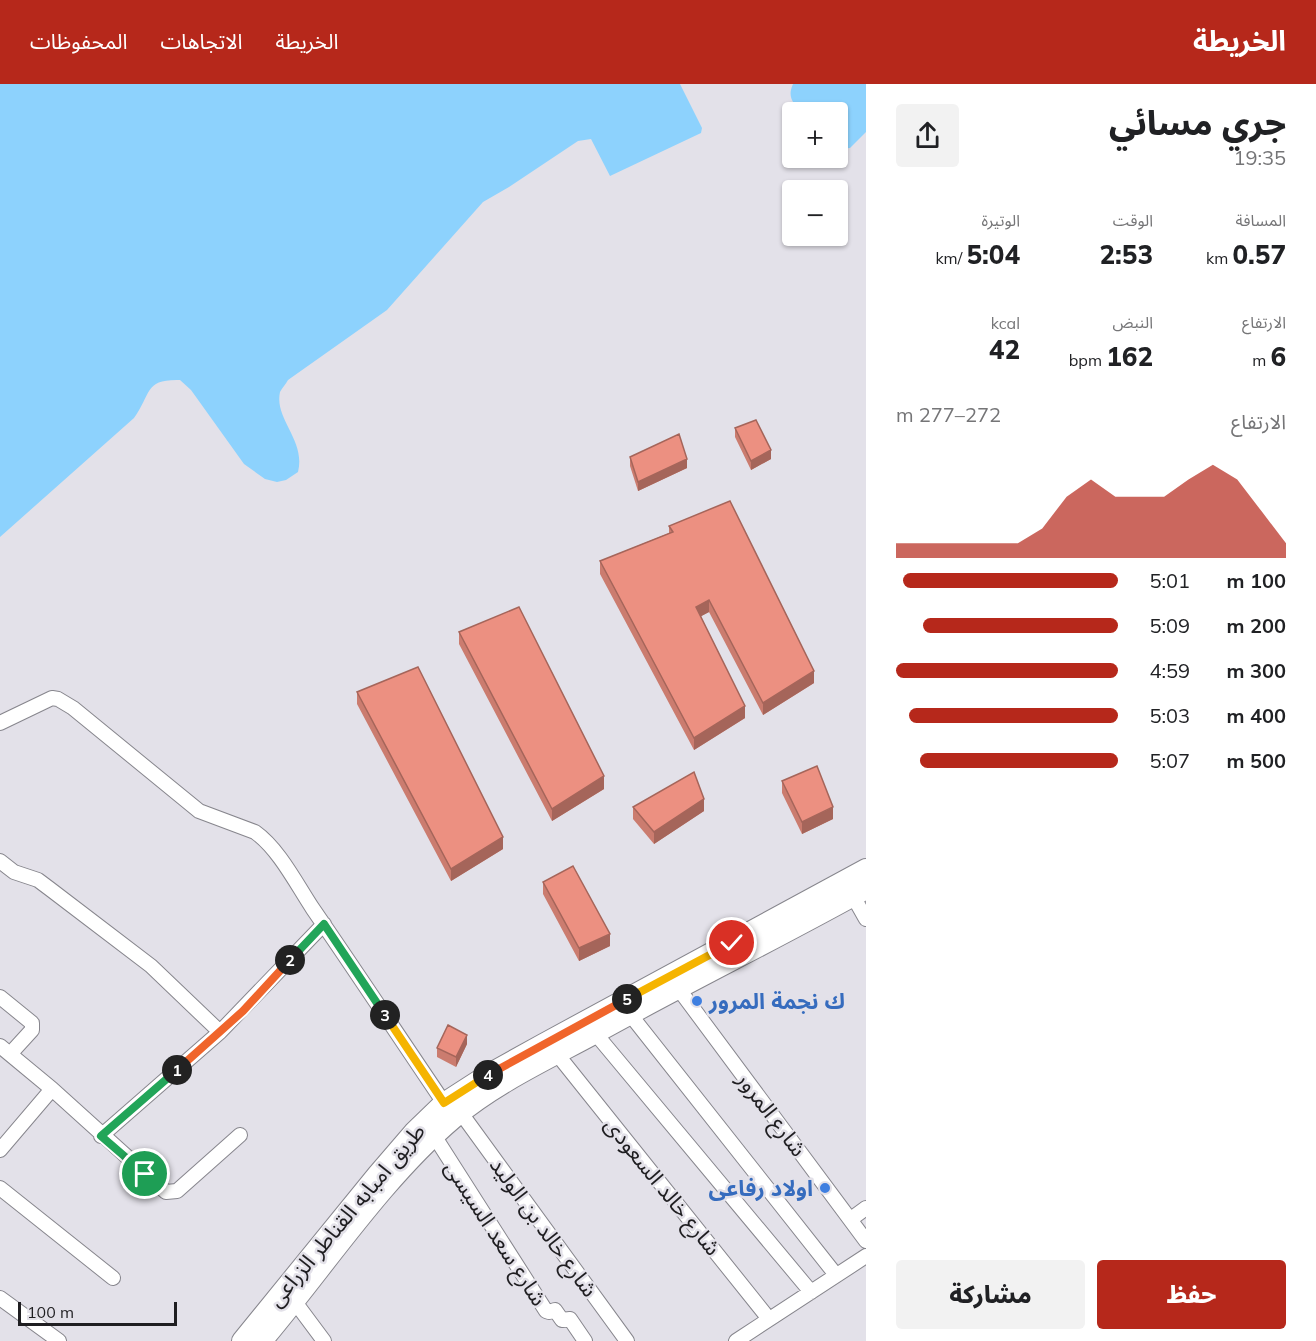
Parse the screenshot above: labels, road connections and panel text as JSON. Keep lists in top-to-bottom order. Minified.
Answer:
{"streets":{"main road":["طريق امبابه القناطر الزراعى"],"street":["شارع المرور","شارع خالد السعودى","شارع خالد بن الوليد","شارع سعد السيسى"]},"crossings":[["شارع المرور","طريق امبابه القناطر الزراعى"],["شارع خالد السعودى","طريق امبابه القناطر الزراعى"],["طريق امبابه القناطر الزراعى","شارع خالد بن الوليد"],["طريق امبابه القناطر الزراعى","شارع سعد السيسى"]],"places":["ك نجمة المرور","اولاد رفاعى"],"scale_bar":"100 m","page":{"header":"الخريطة","nav":["الخريطة","الاتجاهات","المحفوظات"],"heading":["جري مسائي","19:35"],"map_buttons":["+","−"],"stats":[["المسافة","0.57 km"],["الوقت","2:53"],["الوتيرة","5:04 /km"],["الارتفاع","6 m"],["النبض","162 bpm"],["kcal","42"]],"chart":["الارتفاع","272–277 m"],"list":[{"name":"100 m","note":"5:01"},{"name":"200 m","note":"5:09"},{"name":"300 m","note":"4:59"},{"name":"400 m","note":"5:03"},{"name":"500 m","note":"5:07"}],"pins":["2","5","3","1","4"],"buttons":["حفظ","مشاركة"],"scale":"100 m"}}
